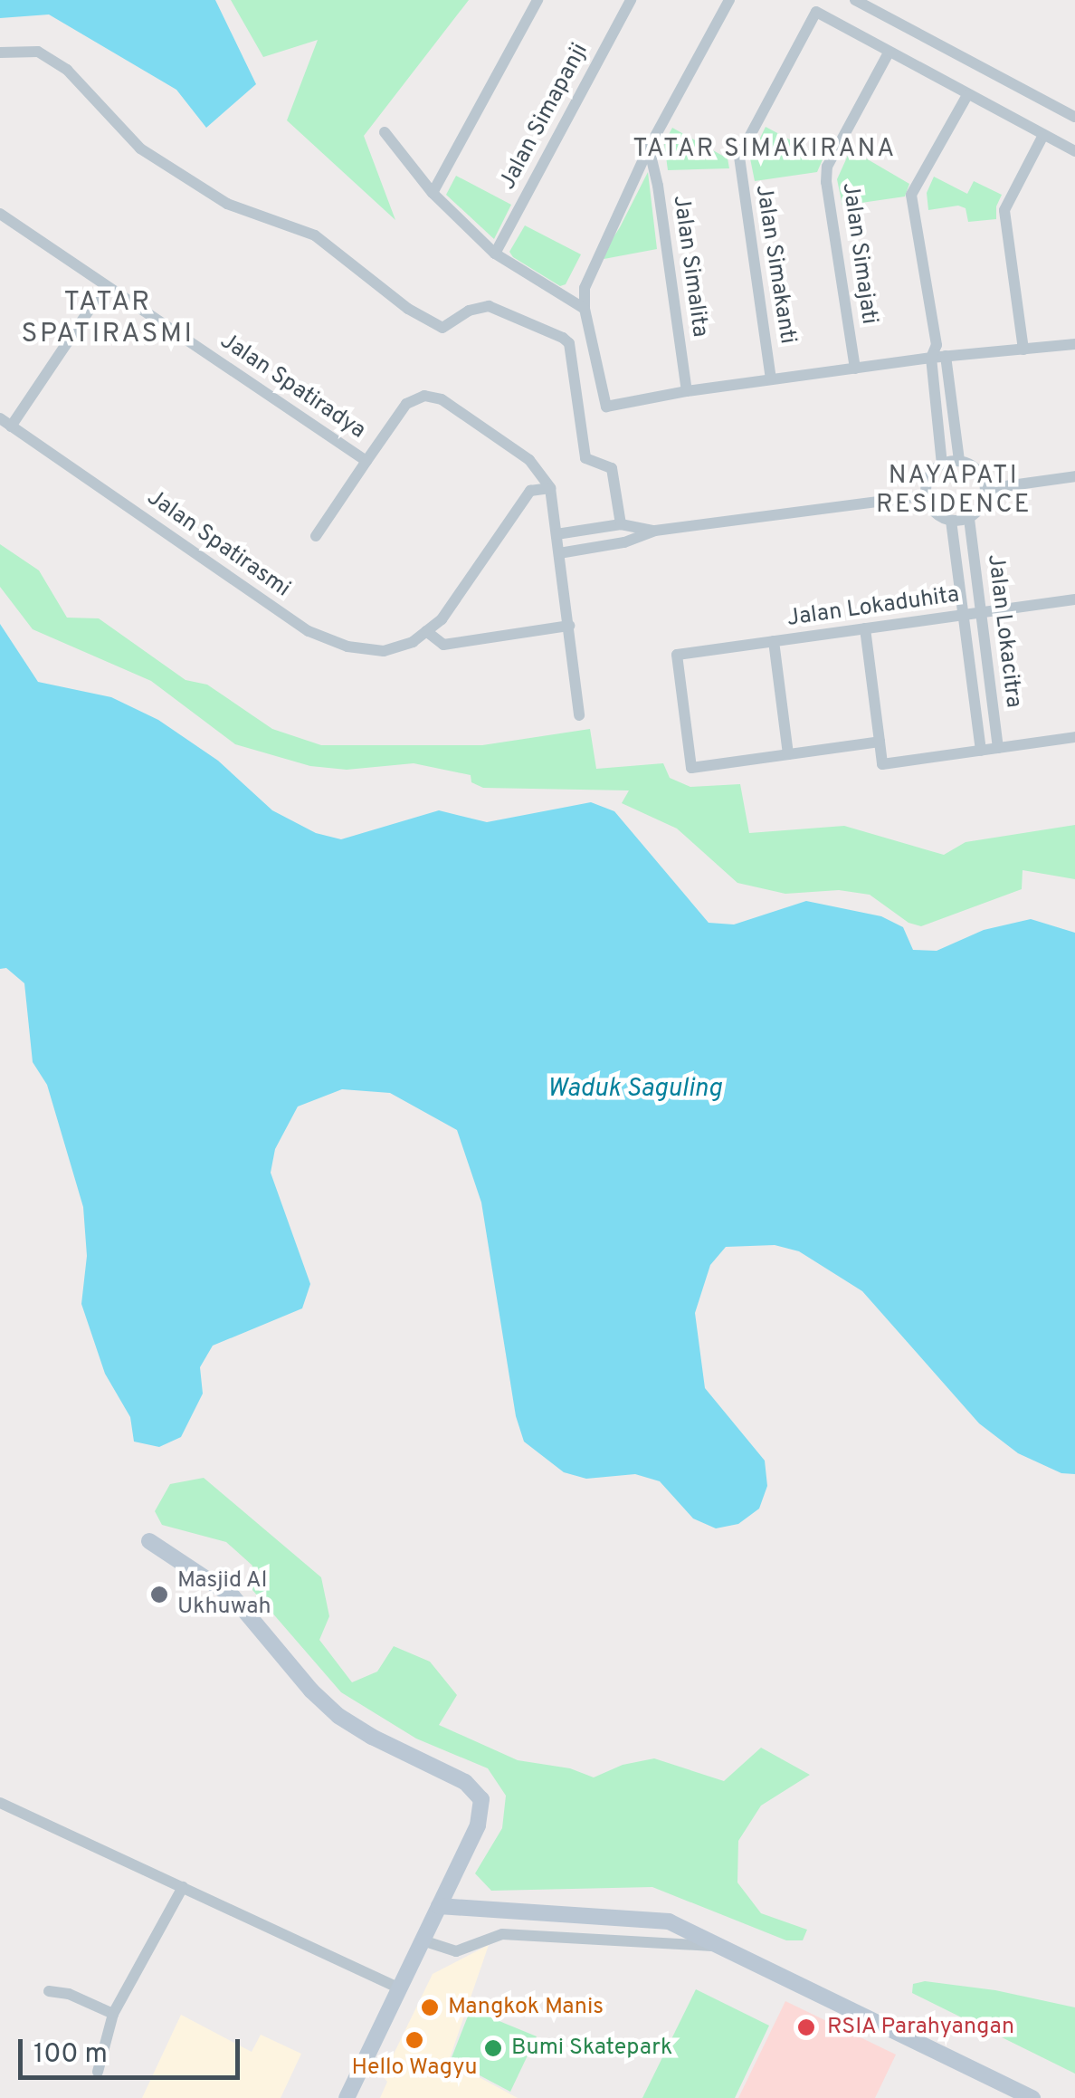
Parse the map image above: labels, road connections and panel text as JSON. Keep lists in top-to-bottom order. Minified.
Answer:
{"streets":{"street":["Jalan Simapanji","Jalan Simajati","Jalan Simakanti","Jalan Simalita","Jalan Spatiradya","Jalan Spatirasmi","Jalan Lokaduhita","Jalan Lokacitra"]},"crossings":[["Jalan Simajati","Jalan Simakanti"],["Jalan Spatiradya","Jalan Spatirasmi"],["Jalan Lokaduhita","Jalan Lokacitra"]],"districts":["TATAR SIMAKIRANA","TATAR SPATIRASMI","NAYAPATI RESIDENCE"],"water":["Waduk Saguling"],"places":["Masjid Al Ukhuwah","Mangkok Manis","RSIA Parahyangan","Hello Wagyu","Bumi Skatepark"],"scale_bar":"100 m"}
